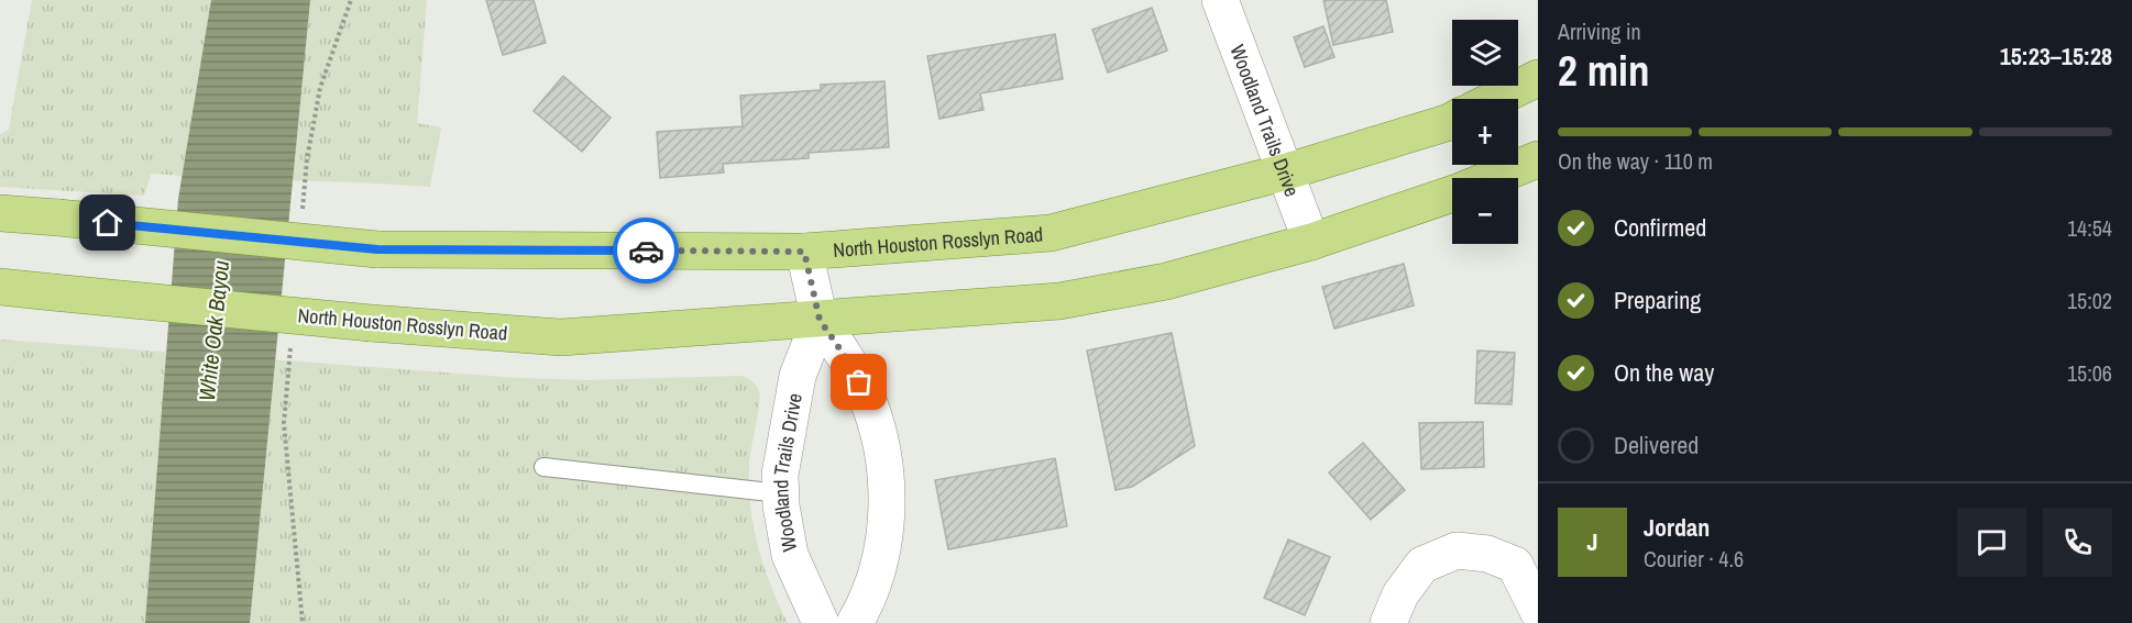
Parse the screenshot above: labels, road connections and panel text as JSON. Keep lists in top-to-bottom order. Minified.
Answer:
{"streets":{"main road":["North Houston Rosslyn Road"],"street":["Woodland Trails Drive"]},"crossings":[["Woodland Trails Drive","North Houston Rosslyn Road"]],"water":["White Oak Bayou"],"page":{"heading":["2 min","Arriving in","15:23–15:28"],"panel":["Jordan","Courier · 4.6"],"map_buttons":["+","−"],"bar":"On the way · 110 m","list":[["Confirmed","14:54"],["Preparing","15:02"],["On the way","15:06"],"Delivered"],"round":"J"}}
